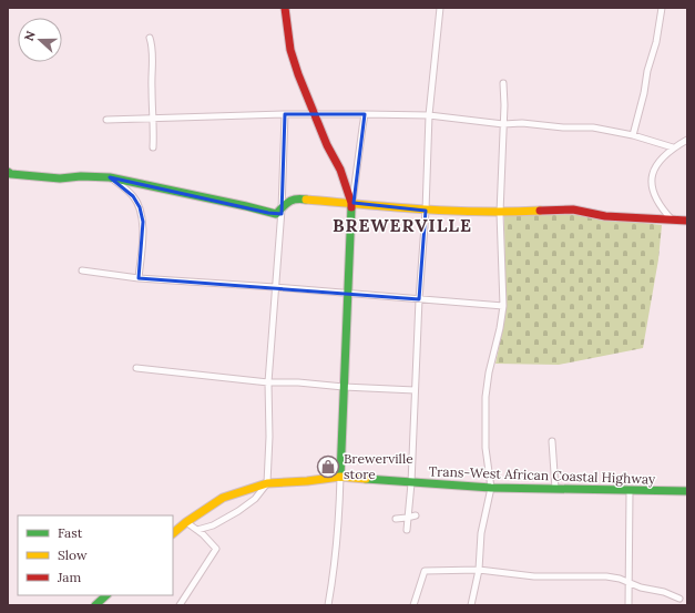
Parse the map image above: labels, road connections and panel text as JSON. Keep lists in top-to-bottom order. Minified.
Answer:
{"streets":{"main road":["Trans-West African Coastal Highway"]},"districts":["BREWERVILLE"],"places":{"shop":["Brewerville store"]},"legend":["Fast","Slow","Jam"],"north":"left"}
